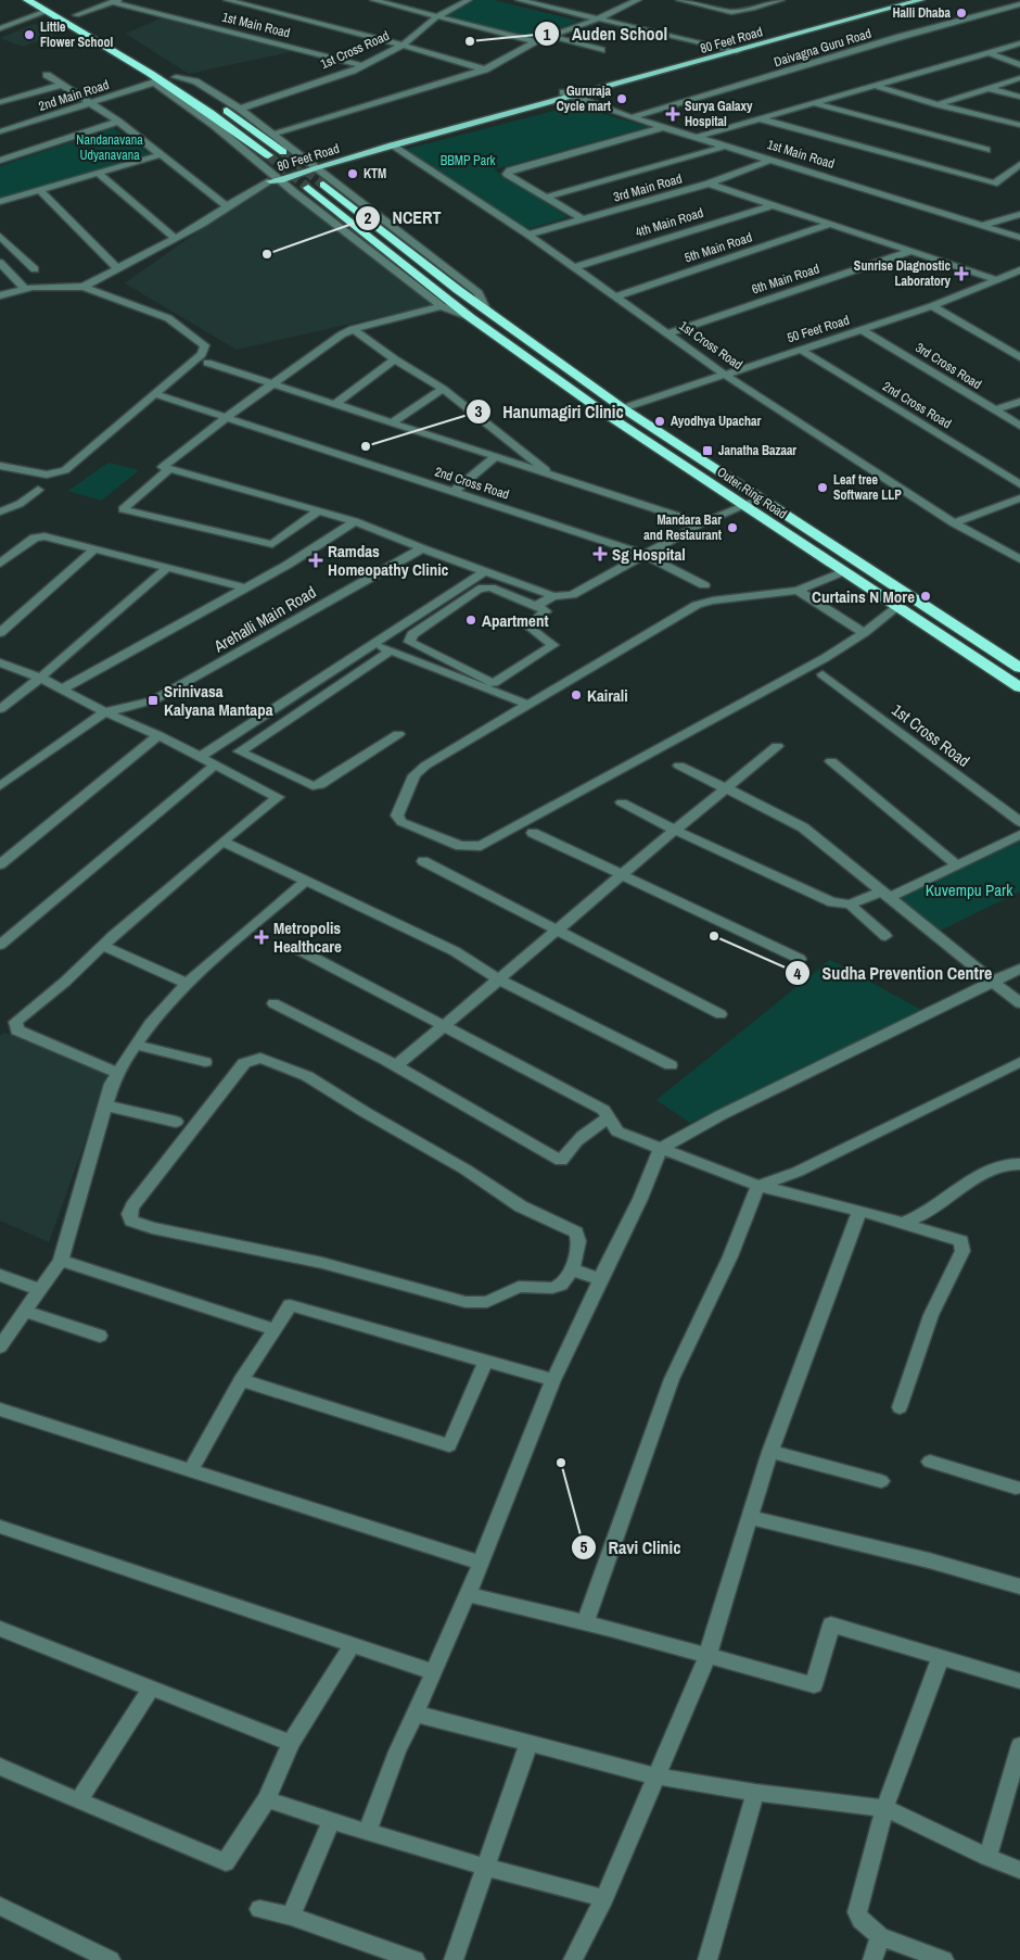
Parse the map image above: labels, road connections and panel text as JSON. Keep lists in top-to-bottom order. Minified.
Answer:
{"streets":{"highway":["Outer Ring Road"],"main road":["80 Feet Road"],"street":["1st Main Road","Daivagna Guru Road","1st Cross Road","2nd Main Road","3rd Main Road","4th Main Road","5th Main Road","6th Main Road","50 Feet Road","3rd Cross Road","2nd Cross Road","Arehalli Main Road"]},"crossings":[["1st Main Road","80 Feet Road"],["1st Main Road","Daivagna Guru Road"],["1st Main Road","1st Cross Road"],["1st Main Road","3rd Main Road"],["80 Feet Road","1st Cross Road"],["1st Cross Road","3rd Main Road"],["1st Cross Road","4th Main Road"],["1st Cross Road","5th Main Road"],["1st Cross Road","6th Main Road"],["1st Cross Road","50 Feet Road"],["50 Feet Road","3rd Cross Road"],["50 Feet Road","2nd Cross Road"],["50 Feet Road","Outer Ring Road"]],"parks":["Nandanavana Udyanavana","BBMP Park","Kuvempu Park"],"places":{"other":["Halli Dhaba","Little Flower School","Auden School","Gururaja Cycle mart","KTM","NCERT","Ayodhya Upachar","Hanumagiri Clinic","Leaf tree Software LLP","Mandara Bar and Restaurant","Curtains N More","Apartment","Kairali","Sudha Prevention Centre","Ravi Clinic"],"health":["Surya Galaxy Hospital","Sunrise Diagnostic Laboratory","Sg Hospital","Ramdas Homeopathy Clinic","Metropolis Healthcare"],"transit":["Janatha Bazaar","Srinivasa Kalyana Mantapa"]}}
